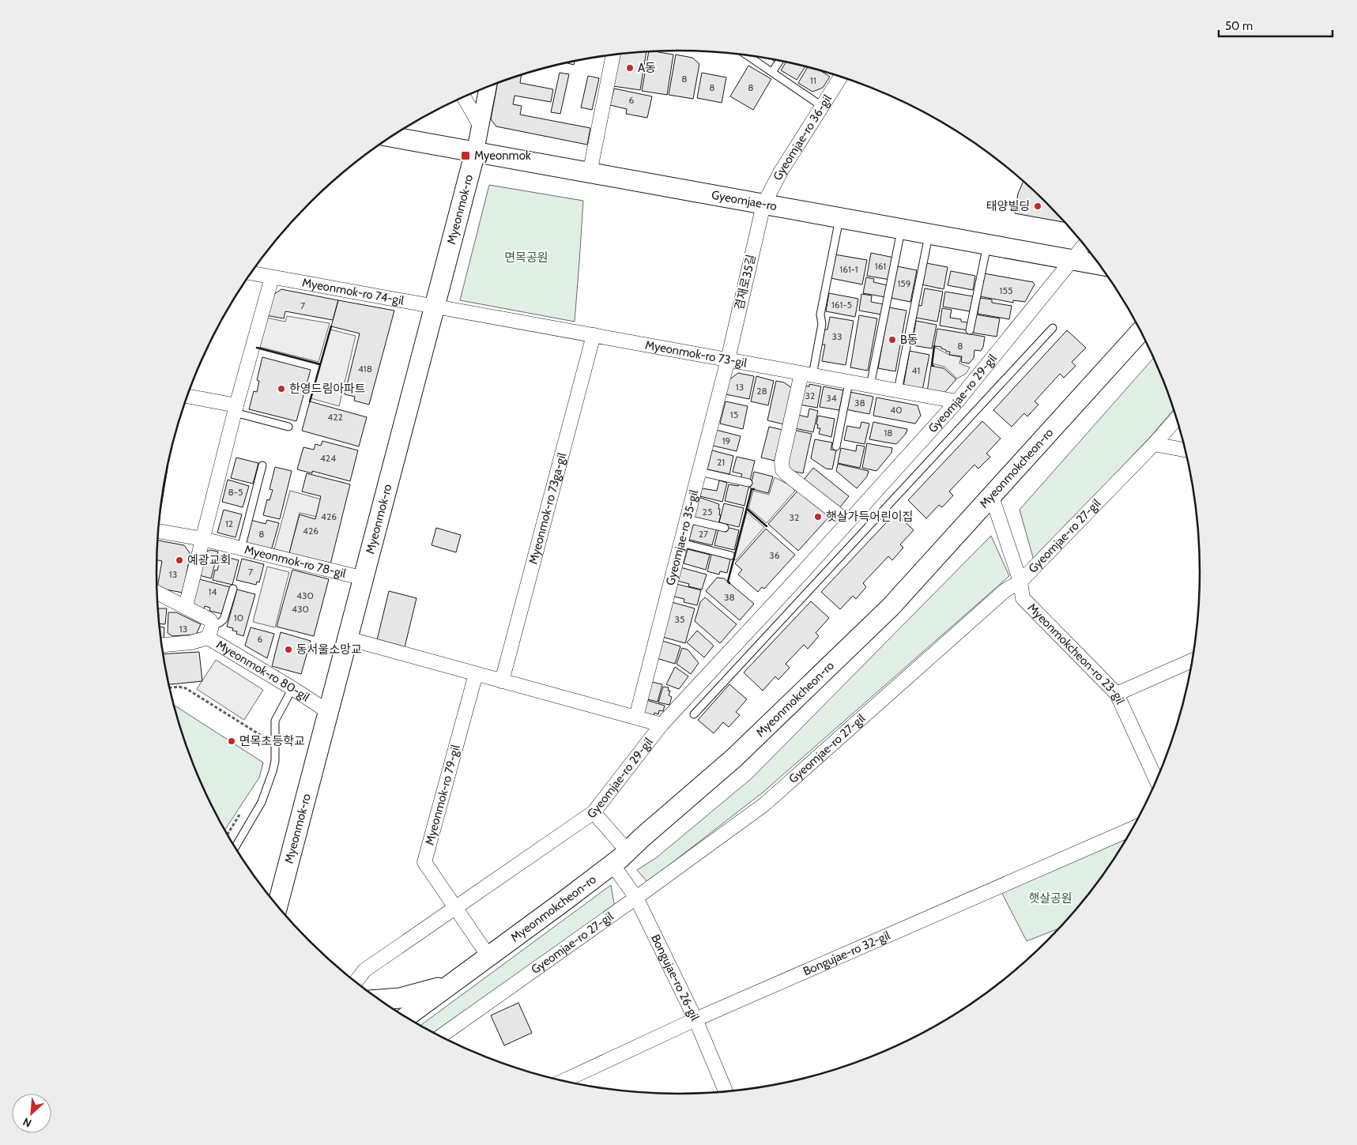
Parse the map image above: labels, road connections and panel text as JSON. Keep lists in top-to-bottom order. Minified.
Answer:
{"streets":{"main road":["Gyeomjae-ro","Myeonmok-ro","Myeonmokcheon-ro"],"street":["Gyeomjae-ro 36-gil","겸재로35길","Myeonmok-ro 74-gil","Myeonmok-ro 73-gil","Gyeomjae-ro 29-gil","Myeonmok-ro 73ga-gil","Gyeomjae-ro 27-gil","Gyeomjae-ro 35-gil","Myeonmok-ro 78-gil","Myeonmokcheon-ro 23-gil","Myeonmok-ro 80-gil","Myeonmok-ro 79-gil","Bongujae-ro 32-gil","Bongujae-ro 26-gil"]},"crossings":[["Gyeomjae-ro 36-gil","Gyeomjae-ro"],["Gyeomjae-ro 36-gil","겸재로35길"],["Gyeomjae-ro","Myeonmok-ro"],["Gyeomjae-ro","겸재로35길"],["Gyeomjae-ro","Gyeomjae-ro 29-gil"],["Myeonmok-ro","Myeonmok-ro 74-gil"],["Myeonmok-ro","Myeonmok-ro 73-gil"],["Myeonmok-ro","Myeonmok-ro 78-gil"],["Myeonmok-ro","Myeonmok-ro 80-gil"],["겸재로35길","Myeonmok-ro 73-gil"],["겸재로35길","Gyeomjae-ro 35-gil"],["Myeonmok-ro 74-gil","Myeonmok-ro 73-gil"],["Myeonmok-ro 73-gil","Gyeomjae-ro 29-gil"],["Myeonmok-ro 73-gil","Myeonmok-ro 73ga-gil"],["Myeonmok-ro 73-gil","Gyeomjae-ro 35-gil"],["Gyeomjae-ro 29-gil","Myeonmok-ro 79-gil"],["Myeonmokcheon-ro","Myeonmokcheon-ro 23-gil"],["Myeonmokcheon-ro","Bongujae-ro 26-gil"],["Gyeomjae-ro 27-gil","Myeonmokcheon-ro 23-gil"],["Gyeomjae-ro 27-gil","Bongujae-ro 26-gil"],["Bongujae-ro 32-gil","Bongujae-ro 26-gil"]],"parks":["면목공원","햇살공원"],"places":{"other":["A동","태양빌딩","B동","한영드림아파트","햇살가득어린이집","예광교회","동서울소망교","면목초등학교"],"transit":["Myeonmok"]},"house_numbers":["8","11","8","8","6","161","161-1","159","155","161-5","7","33","8","418","41","13","28","32","34","38","40","15","422","18","19","424","21","8-5","25","426","32","12","426","8","27","36","7","13","14","430","38","430","10","35","13","6"],"scale_bar":"50 m","north":"bottom left"}
